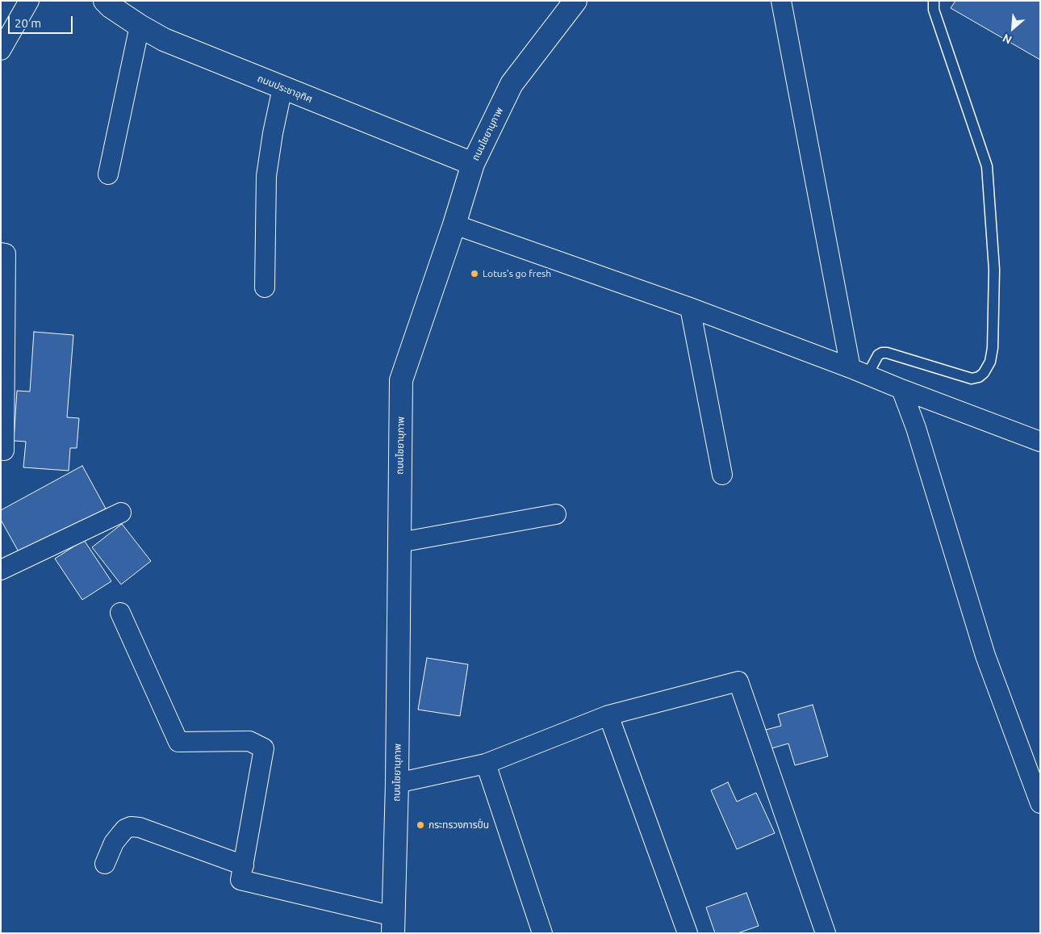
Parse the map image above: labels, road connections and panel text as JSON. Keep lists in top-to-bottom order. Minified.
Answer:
{"streets":{"street":["ถนนประชาอุทิศ","ถนนไชยานุภาพ"]},"crossings":[["ถนนประชาอุทิศ","ถนนไชยานุภาพ"]],"places":["Lotus's go fresh","กระทรวงการปั่น"],"scale_bar":"20 m","north":"bottom left"}
